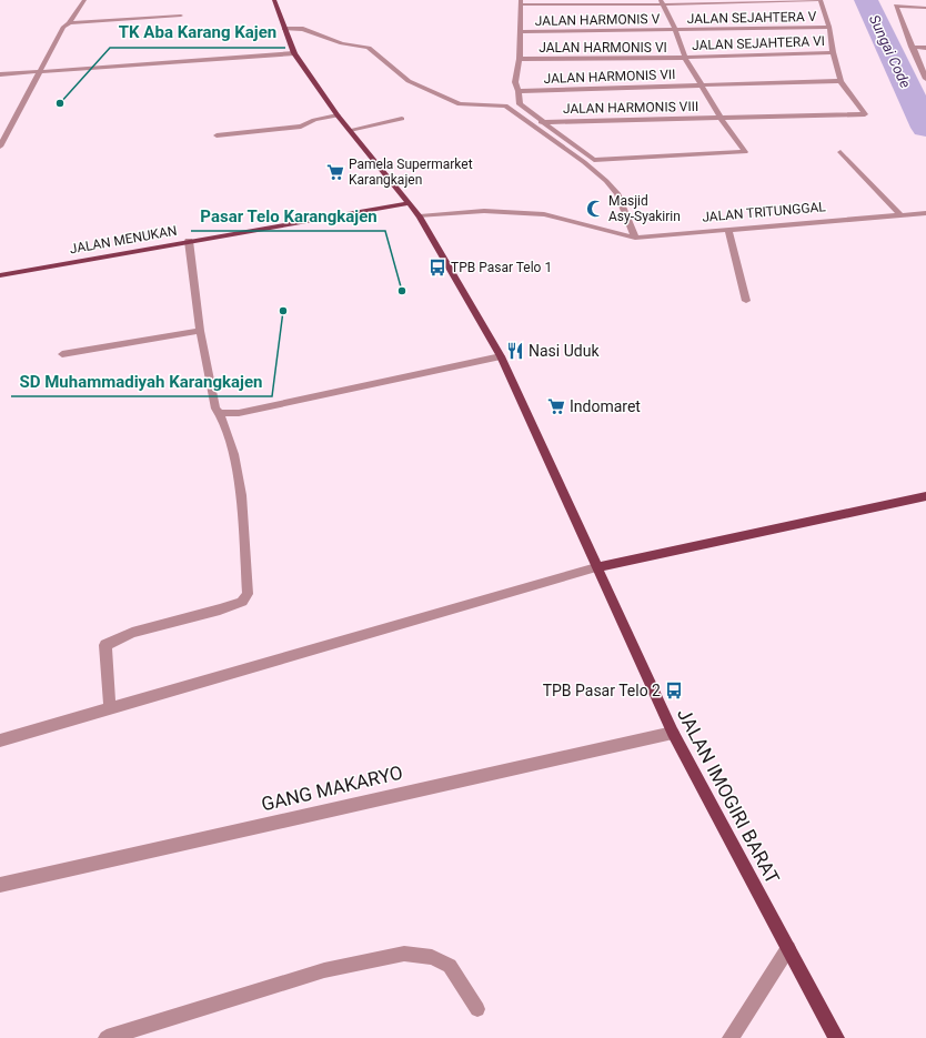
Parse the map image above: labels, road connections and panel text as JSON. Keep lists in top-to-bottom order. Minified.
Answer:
{"streets":{"main road":["JALAN MENUKAN","JALAN IMOGIRI BARAT"],"street":["JALAN SEJAHTERA V","JALAN HARMONIS V","JALAN SEJAHTERA VI","JALAN HARMONIS VI","JALAN HARMONIS VII","JALAN HARMONIS VIII","JALAN TRITUNGGAL","GANG MAKARYO"]},"crossings":[["JALAN SEJAHTERA V","JALAN HARMONIS V"],["JALAN SEJAHTERA VI","JALAN HARMONIS VI"],["JALAN HARMONIS VII","JALAN HARMONIS VIII"],["JALAN TRITUNGGAL","JALAN IMOGIRI BARAT"],["JALAN MENUKAN","JALAN IMOGIRI BARAT"],["GANG MAKARYO","JALAN IMOGIRI BARAT"]],"water":["Sungai Code"],"places":{"other":["TK Aba Karang Kajen","Pasar Telo Karangkajen","SD Muhammadiyah Karangkajen"],"supermarket":["Pamela Supermarket Karangkajen","Indomaret"],"mosque":["Masjid Asy-Syakirin"],"bus stop":["TPB Pasar Telo 1","TPB Pasar Telo 2"],"restaurant":["Nasi Uduk"]}}
